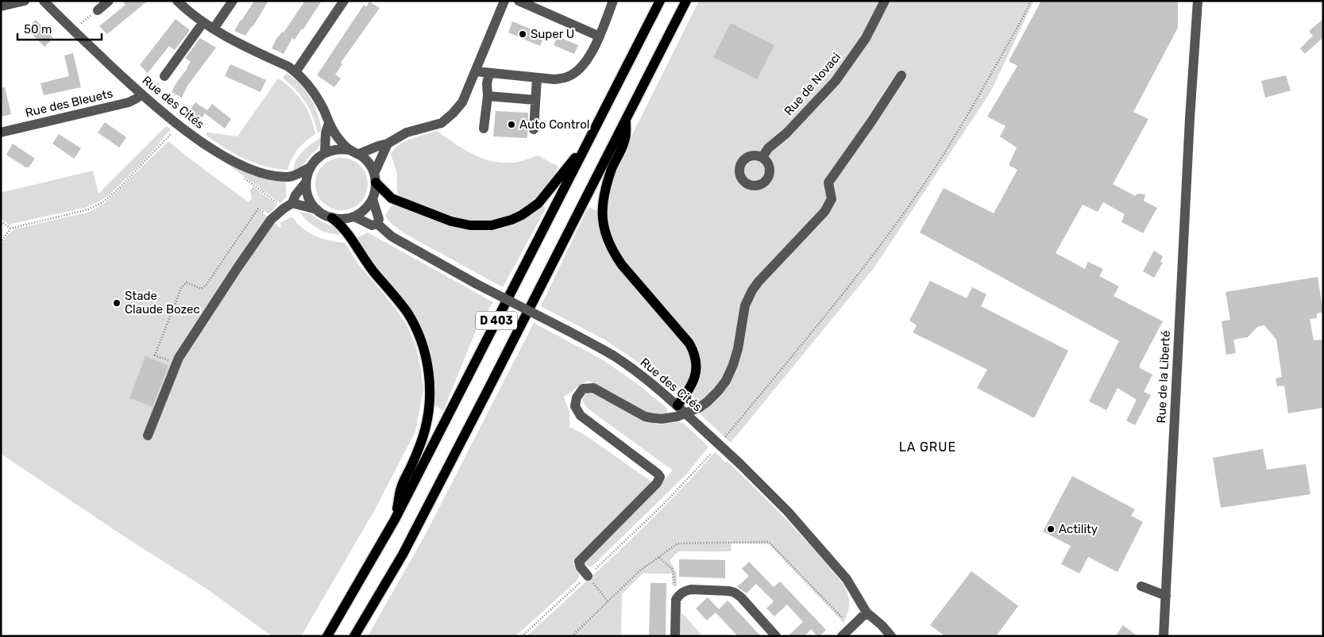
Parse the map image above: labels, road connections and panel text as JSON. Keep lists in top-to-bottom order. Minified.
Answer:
{"streets":{"main road":["D 403"],"street":["Rue de Novaci","Rue des Cités","Rue des Bleuets","Rue de la Liberté"]},"crossings":[["Rue des Cités","Rue des Bleuets"]],"districts":["LA GRUE"],"places":["Super U","Auto Control","Stade Claude Bozec","Actility"],"scale_bar":"50 m"}
